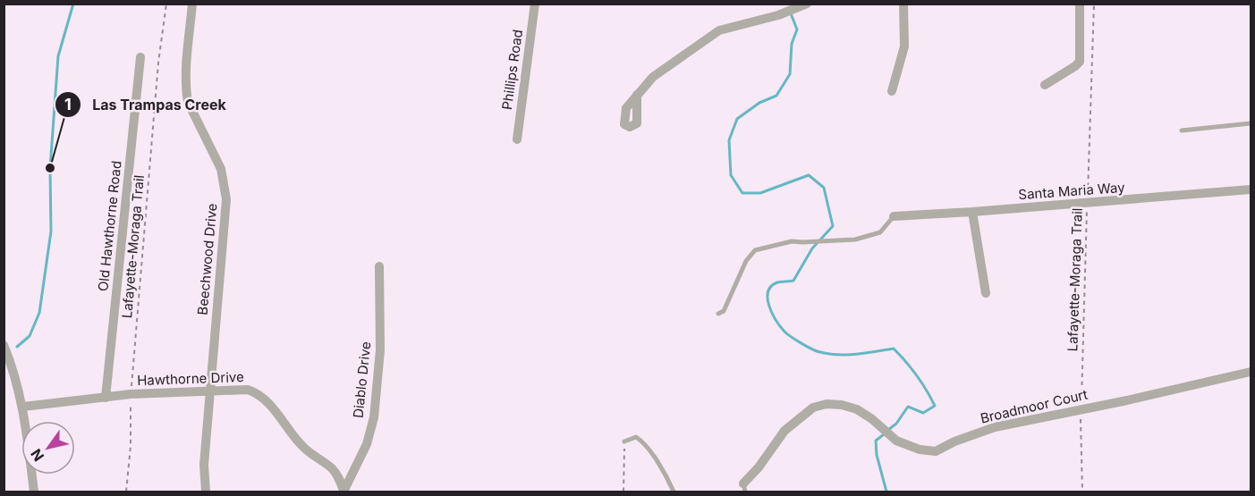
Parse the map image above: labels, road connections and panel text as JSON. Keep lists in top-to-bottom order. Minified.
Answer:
{"streets":{"street":["Phillips Road","Santa Maria Way","Old Hawthorne Road","Beechwood Drive","Hawthorne Drive","Diablo Drive","Broadmoor Court"],"path":["Lafayette-Moraga Trail"]},"crossings":[["Santa Maria Way","Lafayette-Moraga Trail"],["Old Hawthorne Road","Hawthorne Drive"],["Lafayette-Moraga Trail","Hawthorne Drive"],["Lafayette-Moraga Trail","Broadmoor Court"],["Beechwood Drive","Hawthorne Drive"],["Hawthorne Drive","Diablo Drive"]],"places":["Las Trampas Creek"],"north":"bottom left"}
